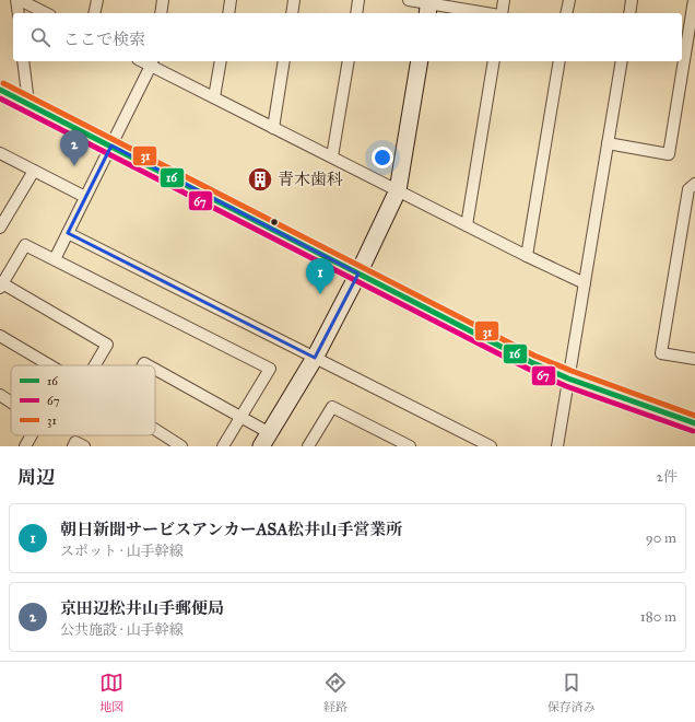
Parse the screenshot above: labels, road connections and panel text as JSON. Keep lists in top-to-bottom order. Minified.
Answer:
{"places":{"building":["青木歯科"]},"lines":["transit line 31","transit line 16","transit line 67"],"legend":["16","67","31"],"page":{"search":"ここで検索","pins":["2","1"],"heading":["周辺","2件"],"list":[{"mark":"1","name":"朝日新聞サービスアンカーASA松井山手営業所","note":"スポット · 山手幹線","value":"90 m"},{"mark":"2","name":"京田辺松井山手郵便局","note":"公共施設 · 山手幹線","value":"180 m"}],"nav":["地図","経路","保存済み"]}}
